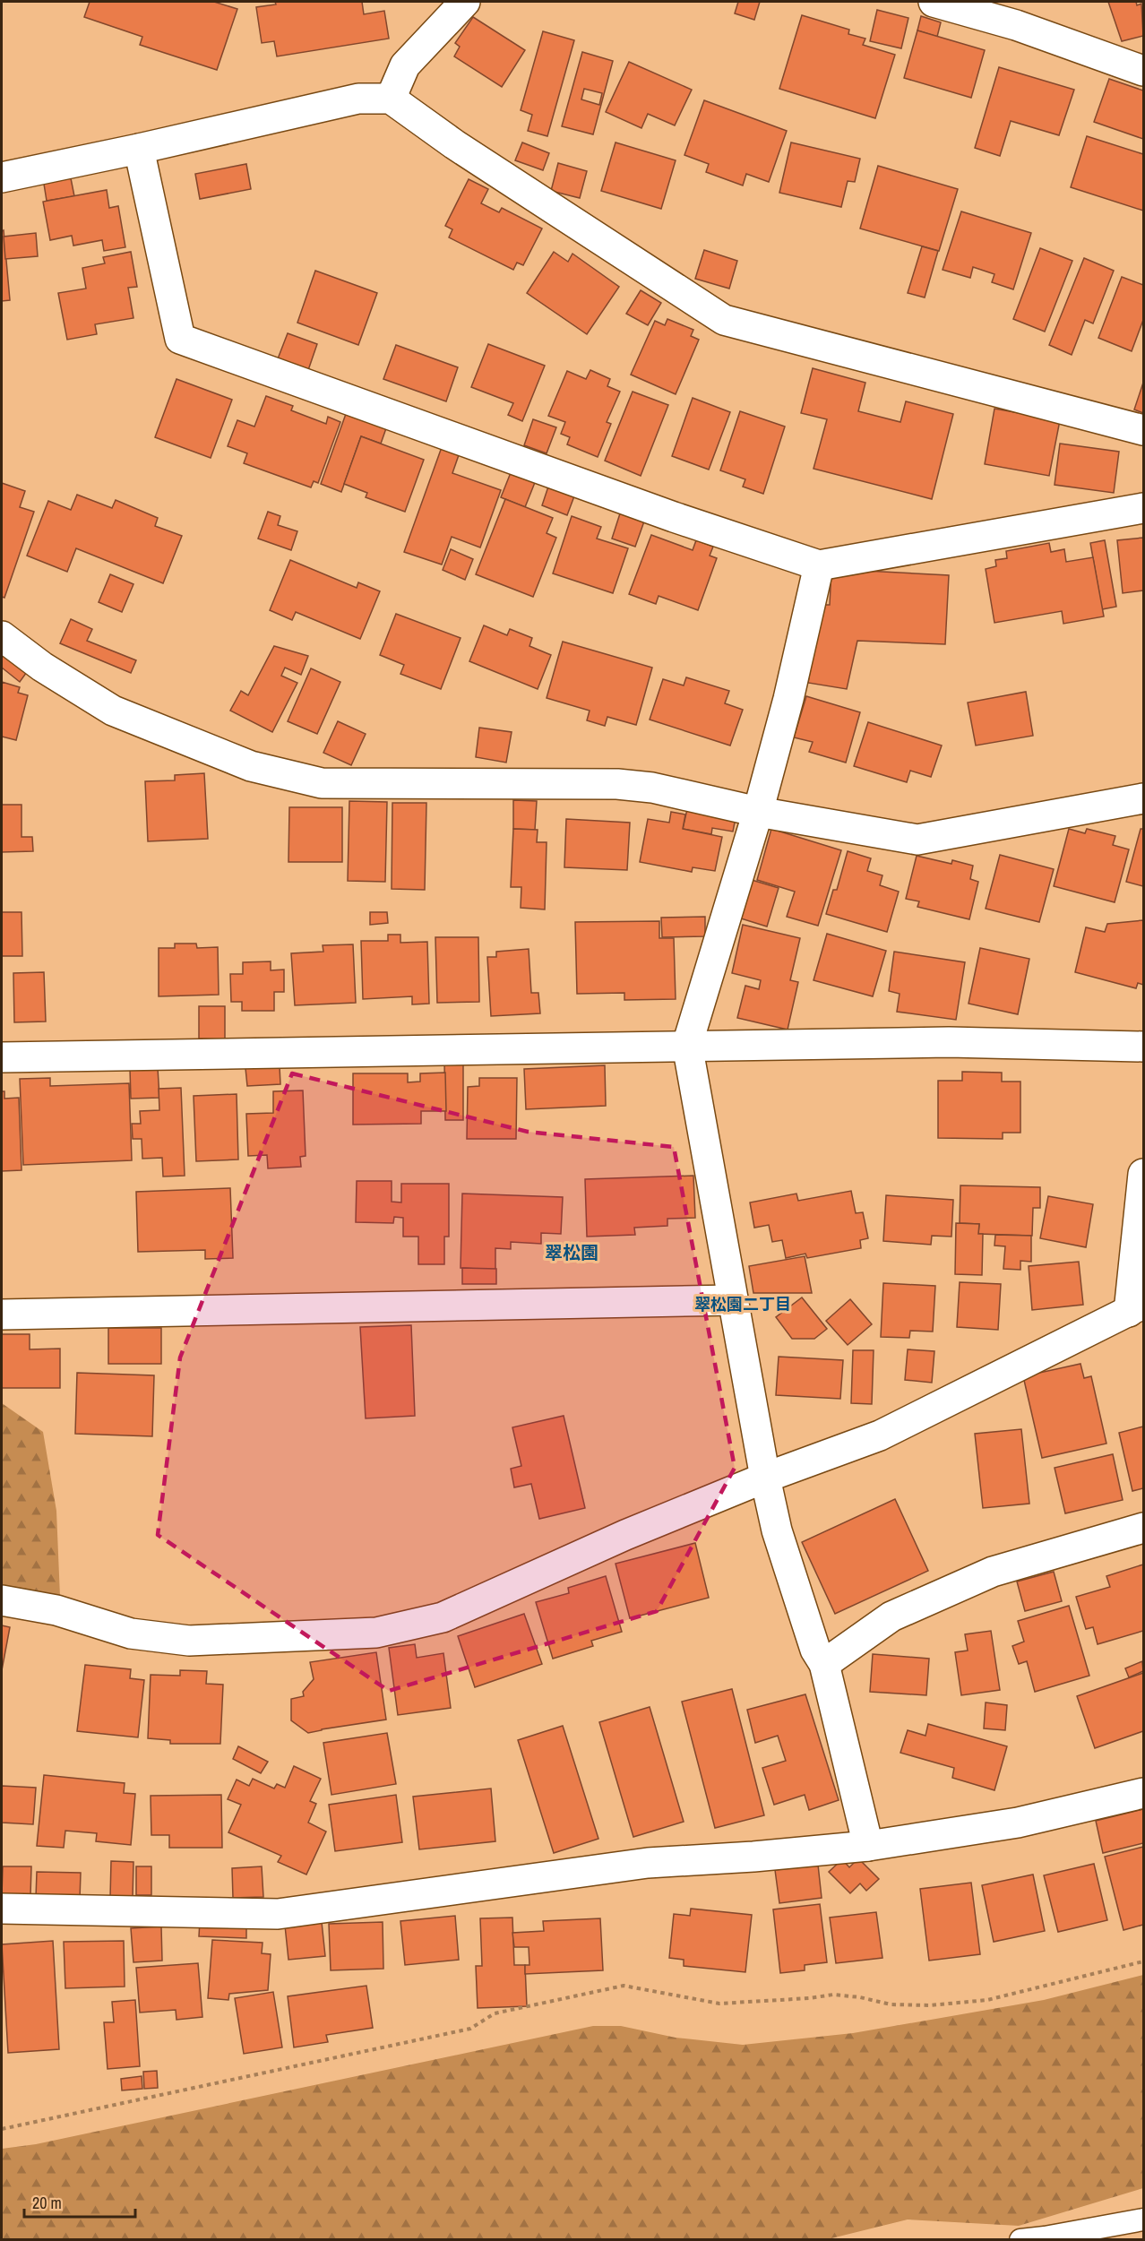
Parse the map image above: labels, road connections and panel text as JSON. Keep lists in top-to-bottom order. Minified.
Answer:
{"districts":["翠松園","翠松園二丁目"],"scale_bar":"20 m"}
